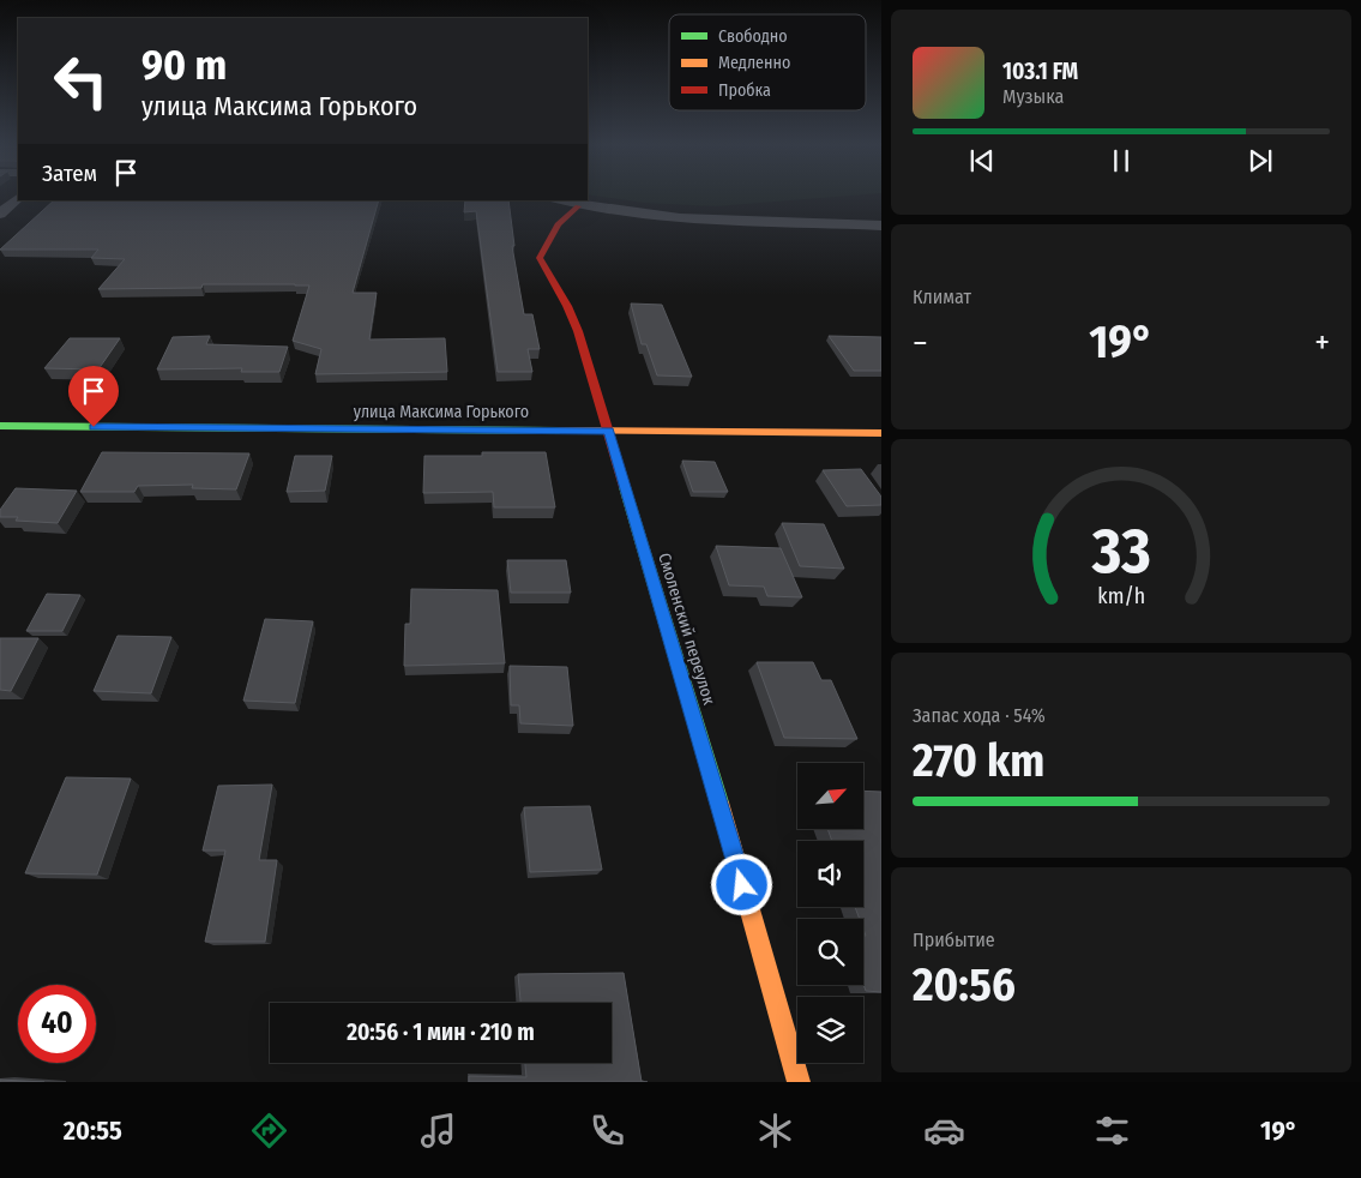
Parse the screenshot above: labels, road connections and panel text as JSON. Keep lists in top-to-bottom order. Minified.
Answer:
{"streets":{"street":["улица Максима Горького","Смоленский переулок"]},"crossings":[["улица Максима Горького","Смоленский переулок"]],"legend":["Свободно","Медленно","Пробка"],"north":"top right","page":{"turn":["90 m","улица Максима Горького"],"song":["103.1 FM","Музыка"],"then":"Затем","tile":["Климат",["Запас хода · 54%","270 km"],["Прибытие","20:56"]],"heat":["−","19°","+"],"limit":"40","trip":"20:56 · 1 мин · 210 m","tabs":["20:55","19°"],"gauge":["33","km/h"]}}
